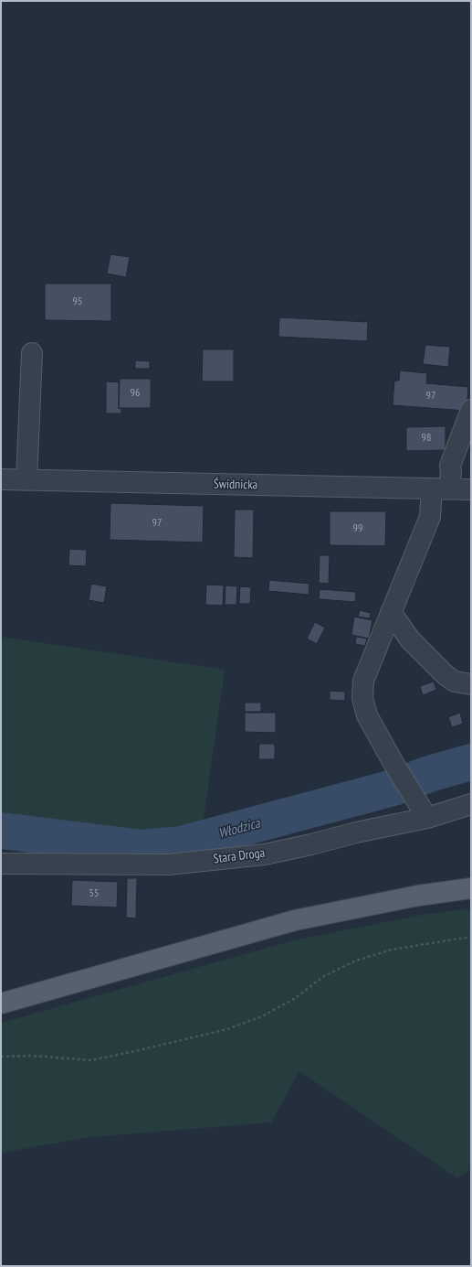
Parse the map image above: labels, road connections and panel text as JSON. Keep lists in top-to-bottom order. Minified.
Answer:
{"streets":{"street":["Świdnicka","Stara Droga"]},"water":["Włodzica"],"house_numbers":["95","96","97","98","97","99","55"]}
